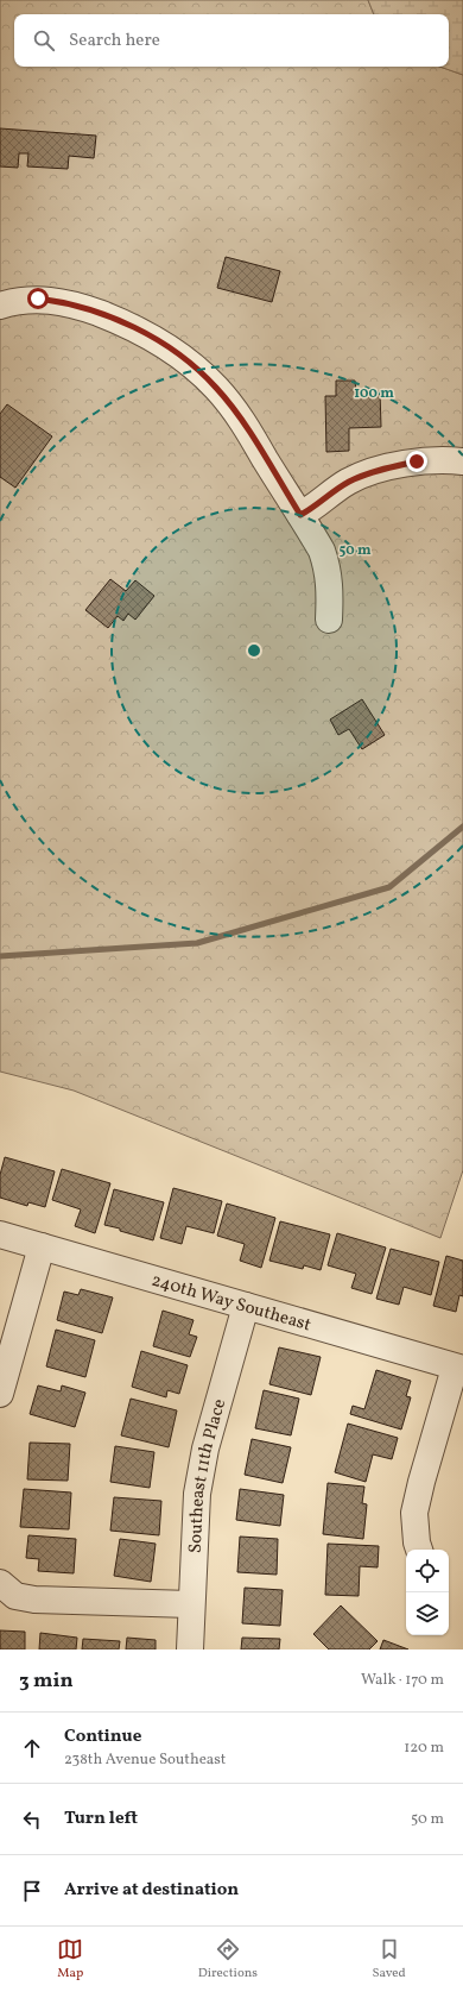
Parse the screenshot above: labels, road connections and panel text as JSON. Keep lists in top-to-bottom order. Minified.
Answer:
{"streets":{"street":["240th Way Southeast","Southeast 11th Place"]},"crossings":[["240th Way Southeast","Southeast 11th Place"]],"page":{"search":"Search here","heading":["3 min","Walk · 170 m"],"list":[["Continue","238th Avenue Southeast","120 m"],["Turn left","50 m"],"Arrive at destination"],"nav":["Map","Directions","Saved"]},"rings":["100 m","50 m"]}
